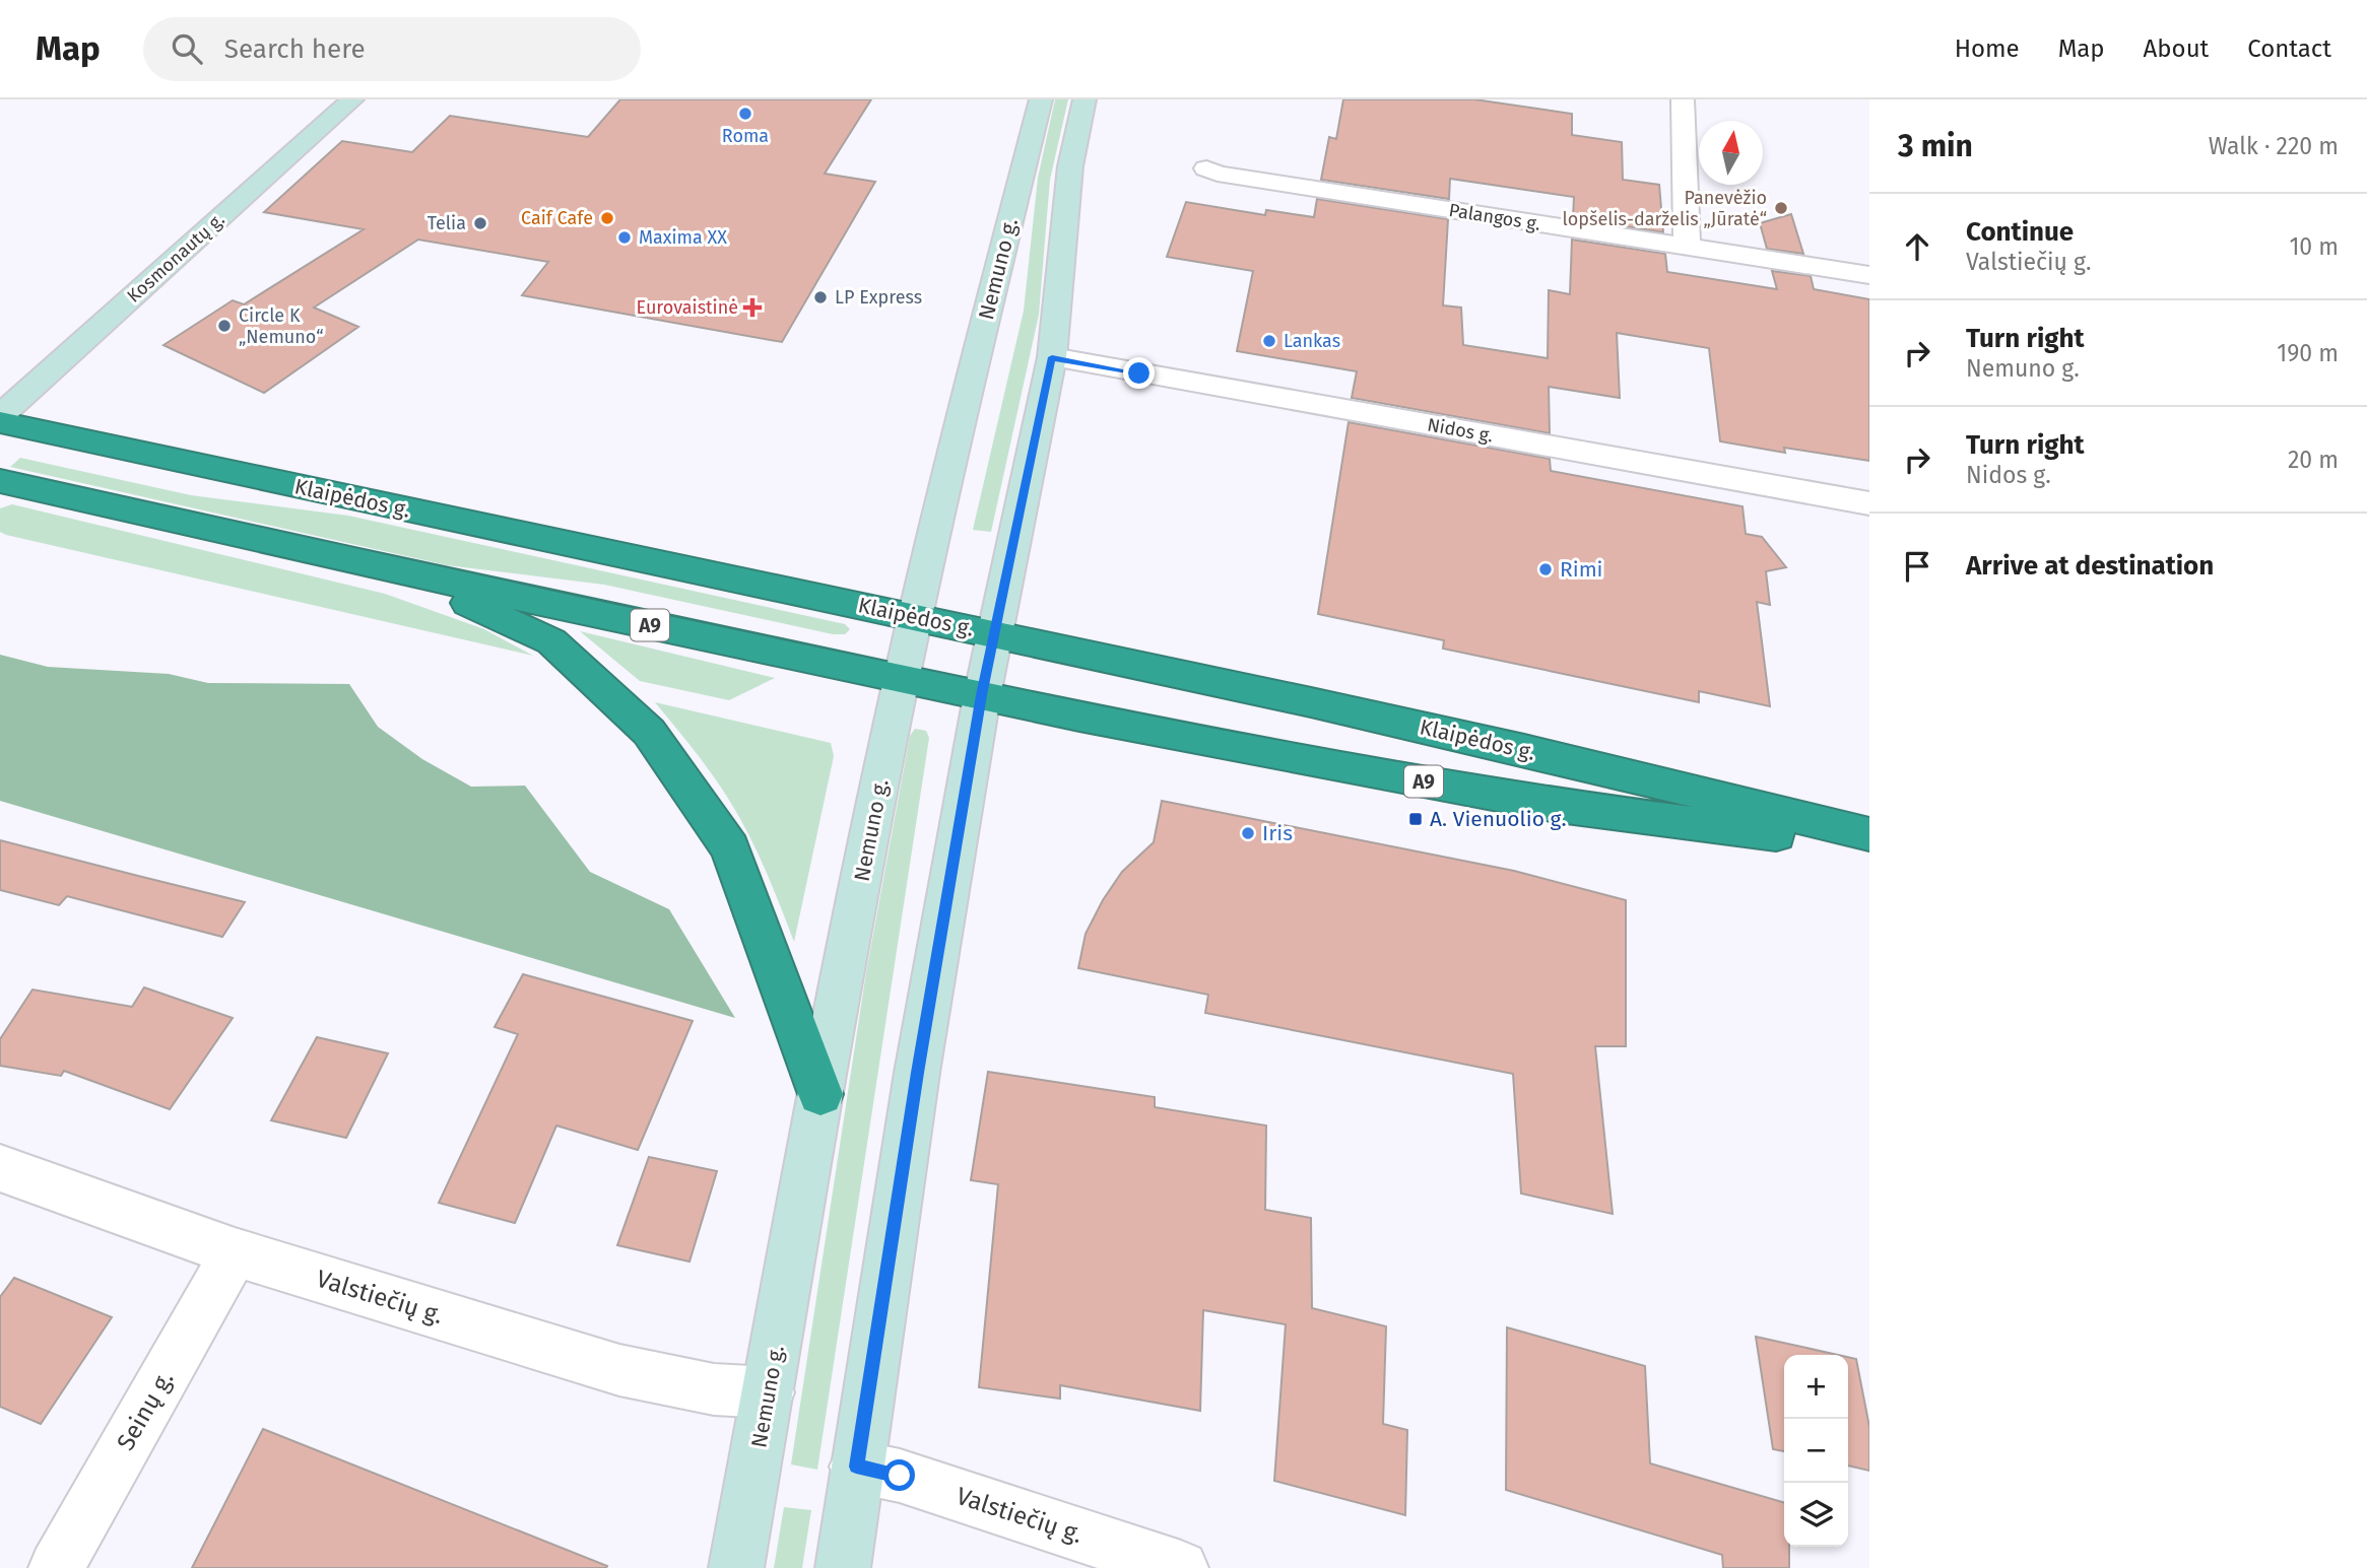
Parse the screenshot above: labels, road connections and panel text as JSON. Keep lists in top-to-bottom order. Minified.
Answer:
{"streets":{"highway":["Klaipėdos g.","A9"],"main road":["Kosmonautų g.","Nemuno g."],"street":["Palangos g.","Nidos g.","Valstiečių g.","Seinų g."]},"crossings":[["Nemuno g.","Klaipėdos g."],["Nemuno g.","A9"],["Nemuno g.","Valstiečių g."],["Valstiečių g.","Seinų g."]],"places":{"other":["Roma","Panevėžio lopšelis-darželis „Jūratė“","Caif Cafe","Telia","Maxima XX","LP Express","Circle K „Nemuno“","Lankas","Rimi","Iris"],"health":["Eurovaistinė"],"transit":["A. Vienuolio g."]},"north":"top","page":{"header":"Map","search":"Search here","nav":["Home","Map","About","Contact"],"heading":["3 min","Walk · 220 m"],"list":[["Continue","Valstiečių g.","10 m"],["Turn right","Nemuno g.","190 m"],["Turn right","Nidos g.","20 m"],"Arrive at destination"],"map_buttons":["+","−"]}}
